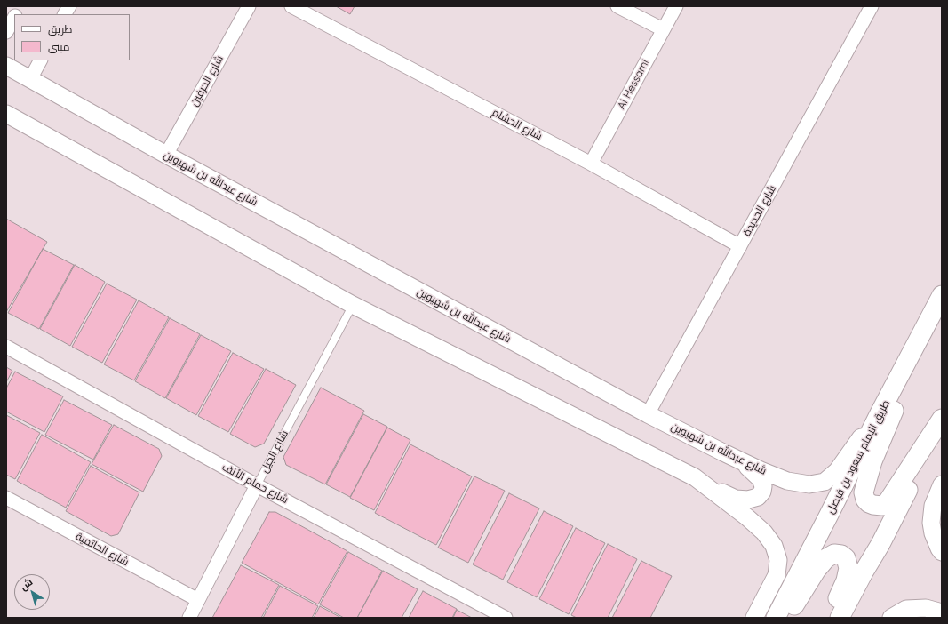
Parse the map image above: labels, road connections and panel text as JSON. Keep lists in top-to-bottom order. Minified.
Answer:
{"streets":{"main road":["طريق الإمام سعود بن فيصل"],"street":["شارع الحرفين","Al Hessami","شارع الحشام","شارع عبدالله بن شهيوين","شارع الحديدة","شارع الجيل","شارع حمام الأنف","شارع الحاتمية"]},"crossings":[["شارع الحرفين","شارع عبدالله بن شهيوين"],["Al Hessami","شارع الحشام"],["شارع الحشام","شارع الحديدة"],["شارع عبدالله بن شهيوين","شارع الحديدة"],["شارع عبدالله بن شهيوين","طريق الإمام سعود بن فيصل"],["شارع الجيل","شارع حمام الأنف"],["شارع الجيل","شارع الحاتمية"]],"legend":["طريق","مبنى"],"north":"top left"}
